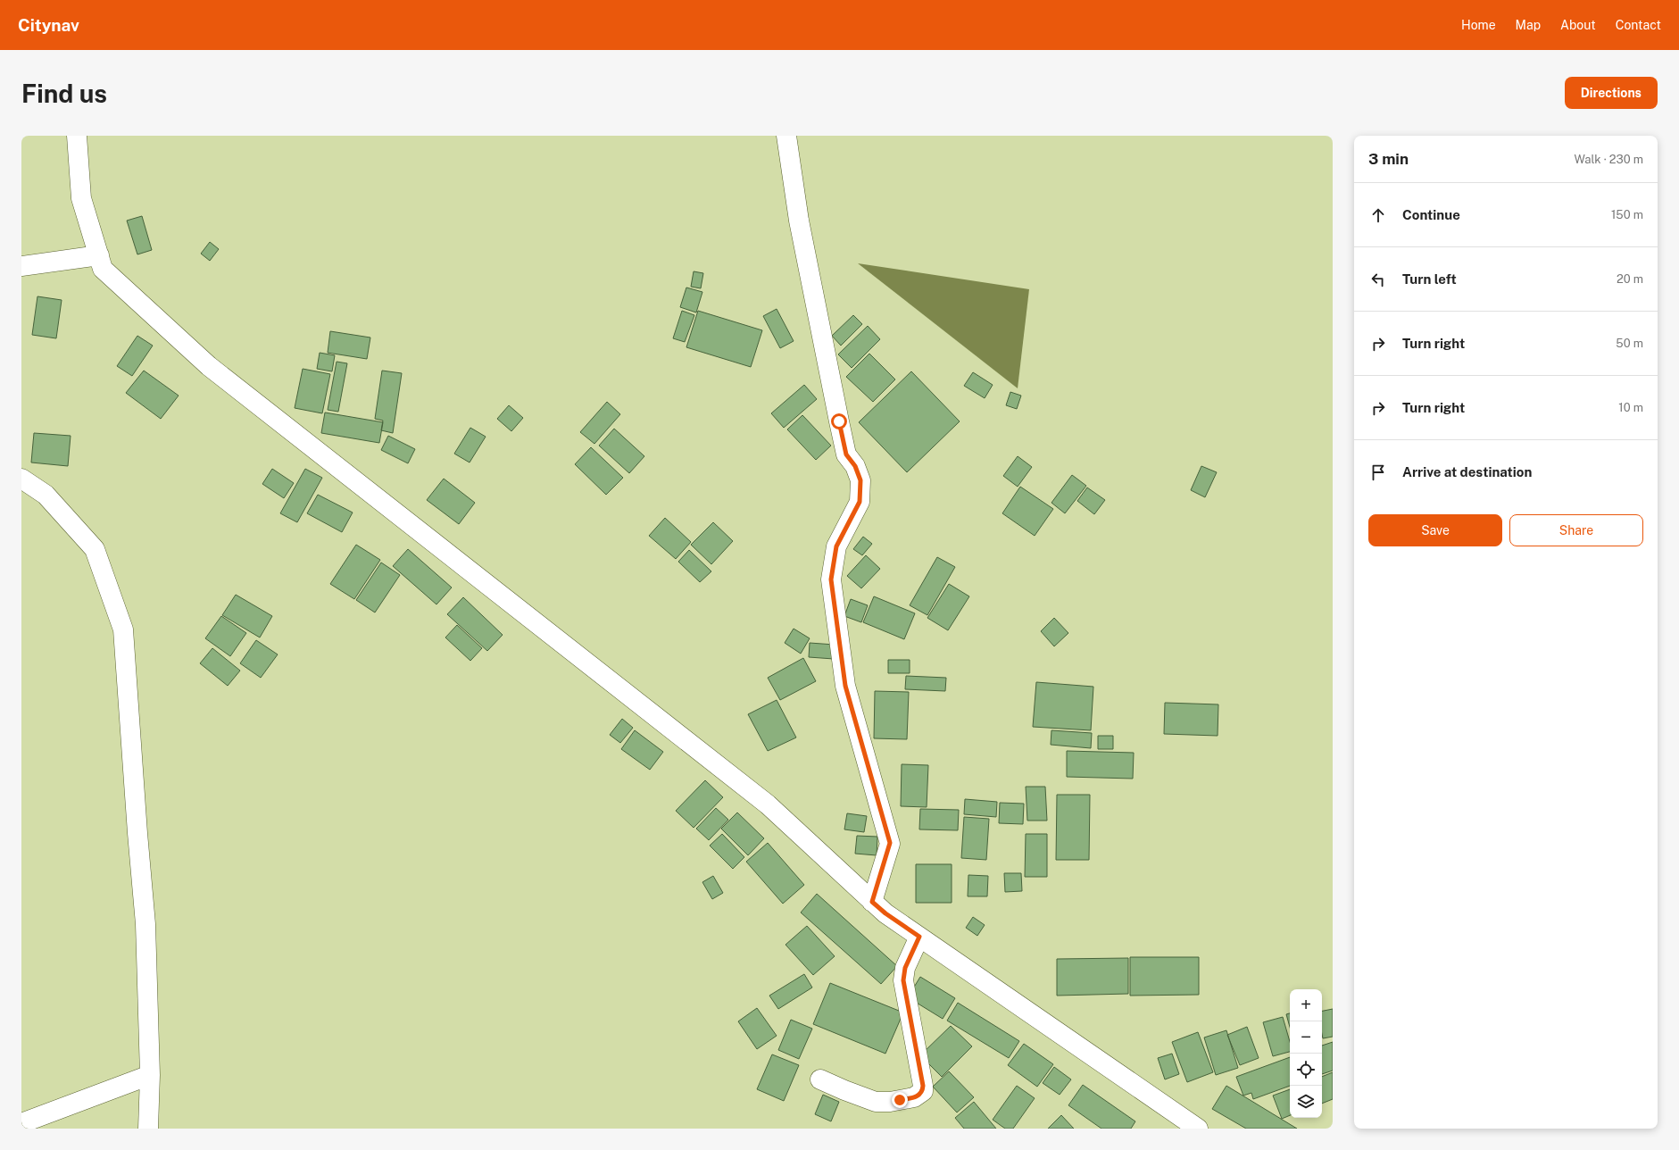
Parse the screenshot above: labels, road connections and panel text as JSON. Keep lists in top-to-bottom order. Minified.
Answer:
{"page":{"header":"Citynav","nav":["Home","Map","About","Contact"],"buttons":["Directions",["Save","Share"]],"title":"Find us","heading":["3 min","Walk · 230 m"],"list":[["Continue","150 m"],["Turn left","20 m"],["Turn right","50 m"],["Turn right","10 m"],"Arrive at destination"],"map_buttons":["+","−"]}}
